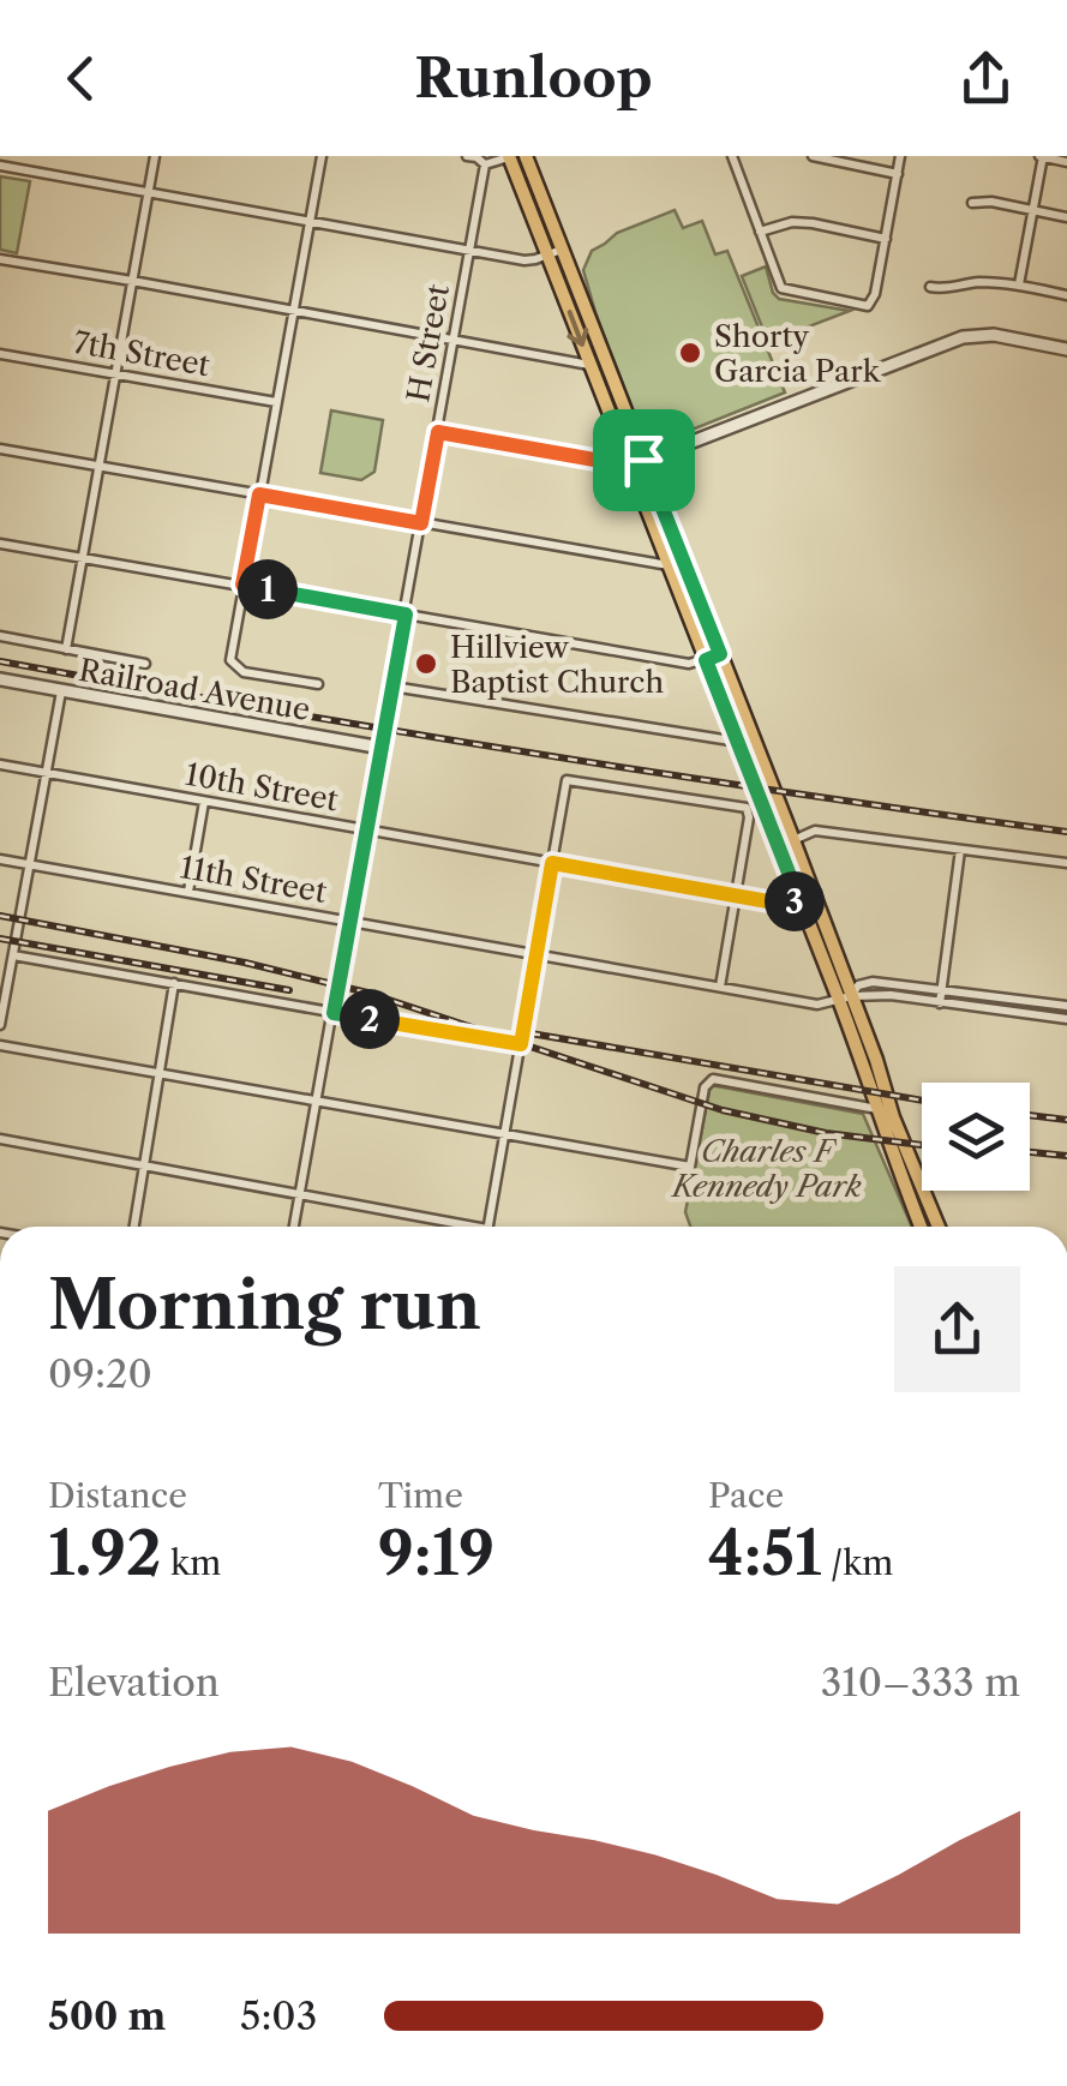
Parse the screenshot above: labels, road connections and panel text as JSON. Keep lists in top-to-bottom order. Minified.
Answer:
{"streets":{"street":["H Street","7th Street","Railroad Avenue","10th Street","11th Street"]},"crossings":[["H Street","Railroad Avenue"],["H Street","10th Street"],["H Street","11th Street"]],"parks":["Charles F Kennedy Park"],"places":["Shorty Garcia Park","Hillview Baptist Church"],"page":{"header":"Runloop","pins":["1","3","2"],"heading":["Morning run","09:20"],"stats":[["Distance","1.92 km"],["Time","9:19"],["Pace","4:51 /km"]],"chart":["Elevation","310–333 m"],"list":[{"name":"500 m","note":"5:03"}]}}
